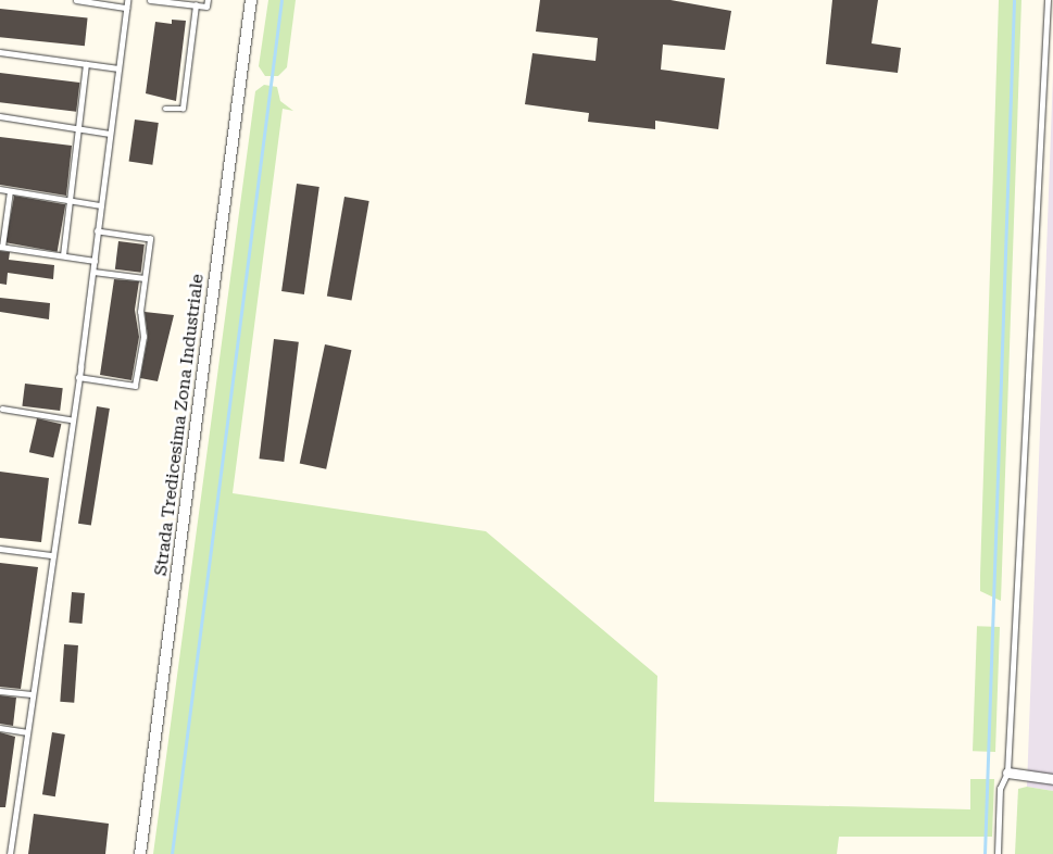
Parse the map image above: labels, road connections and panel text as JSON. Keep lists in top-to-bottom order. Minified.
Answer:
{"streets":{"street":["Strada Tredicesima Zona Industriale"]}}
